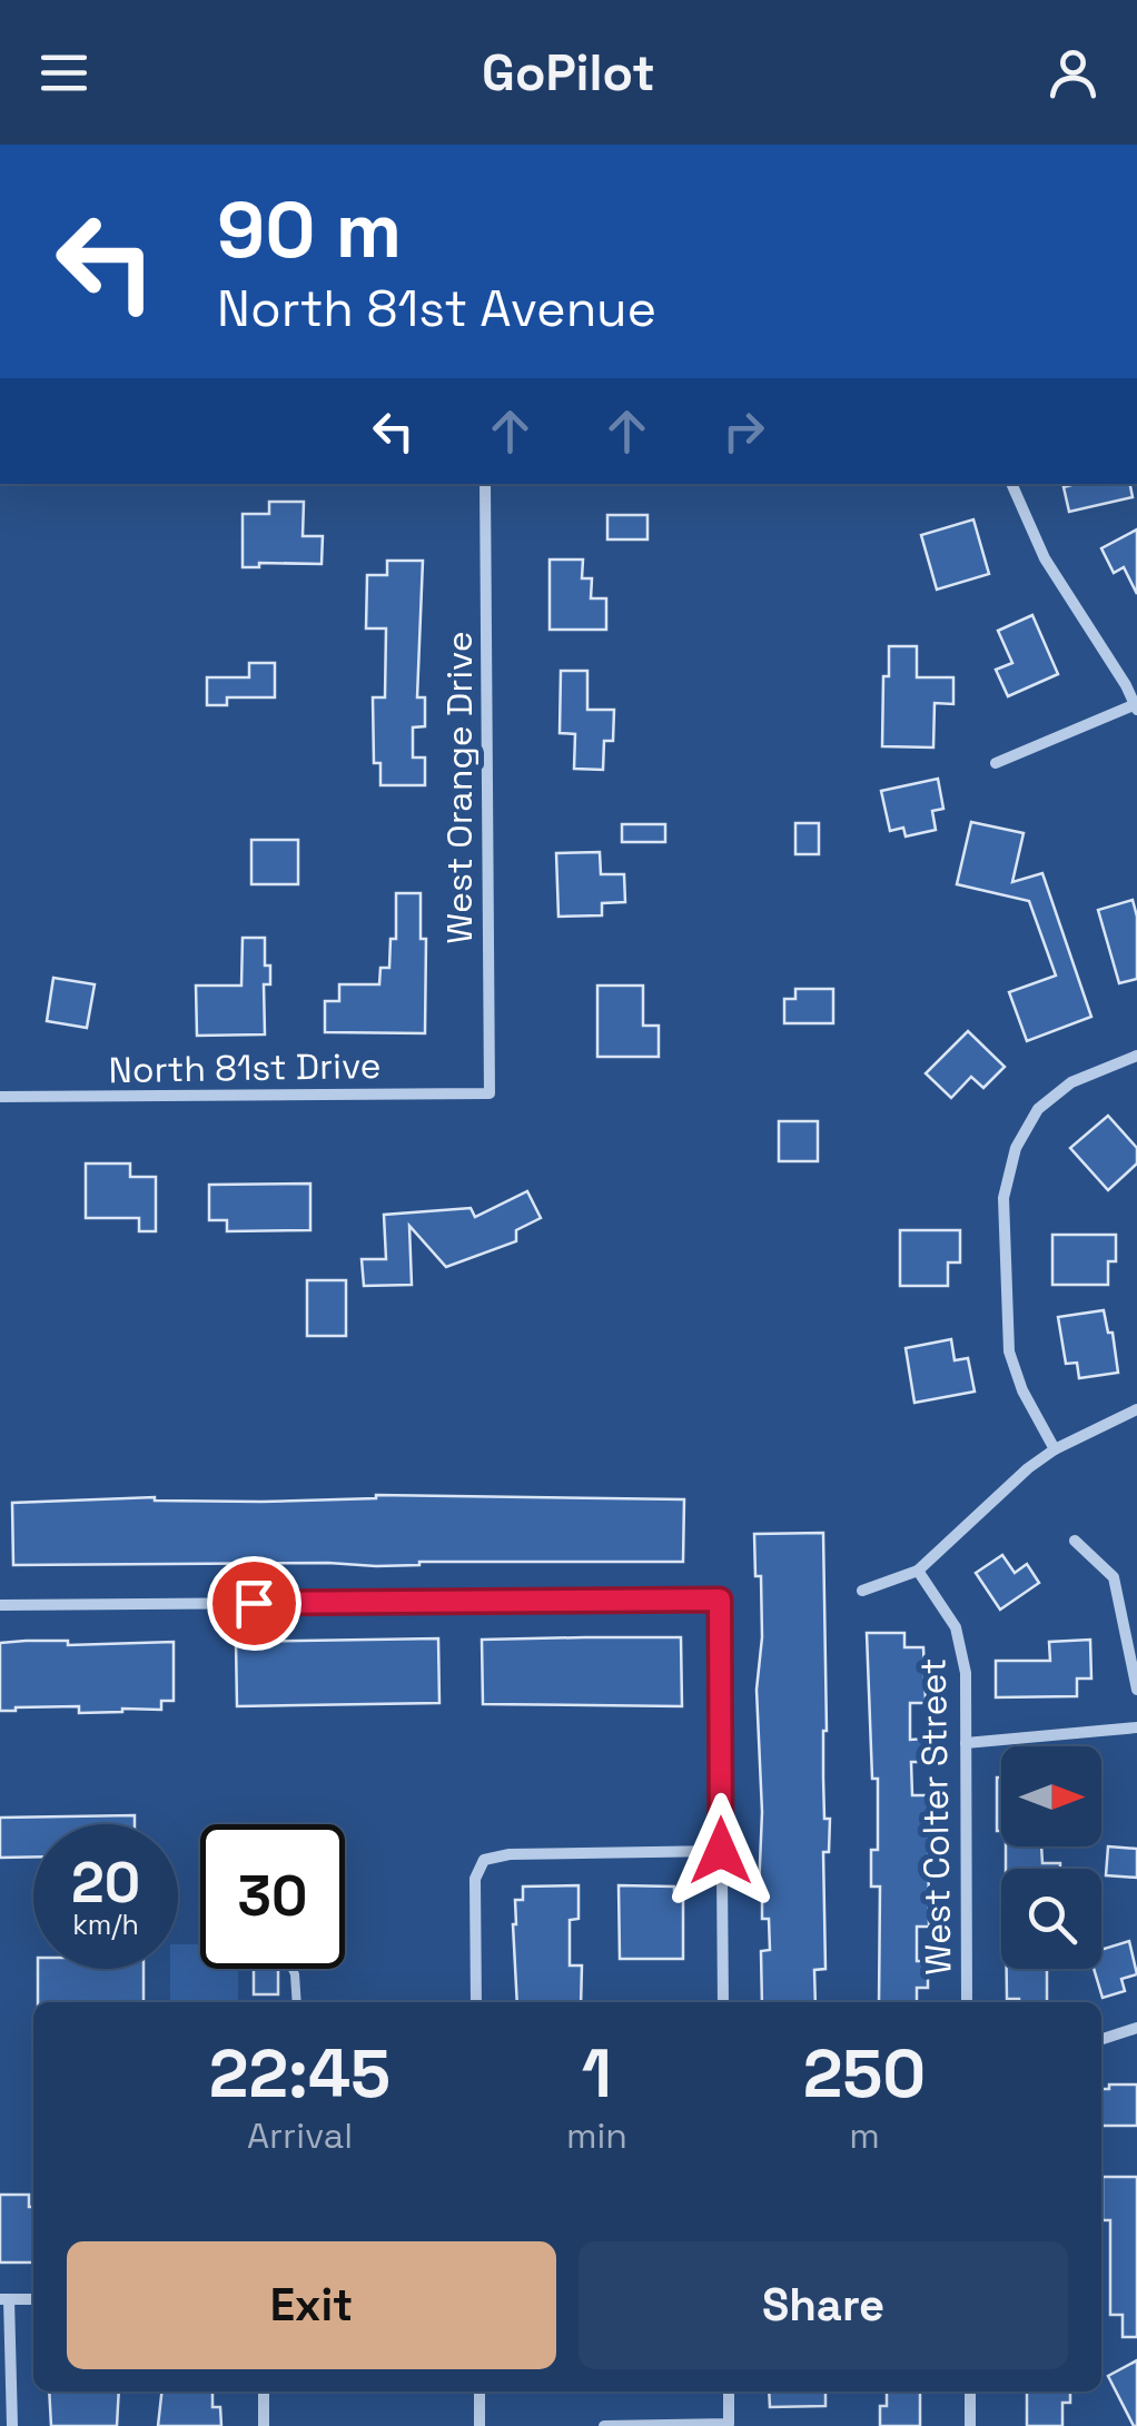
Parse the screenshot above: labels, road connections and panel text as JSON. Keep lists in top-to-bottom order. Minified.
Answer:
{"streets":{"street":["West Orange Drive","North 81st Drive","West Colter Street"]},"crossings":[["West Orange Drive","North 81st Drive"]],"north":"right","page":{"header":"GoPilot","turn":["90 m","North 81st Avenue"],"speed":"20 km/h","limit":"30","eta":["22:45","Arrival","1","min","250","m"],"buttons":["Exit","Share"]}}
